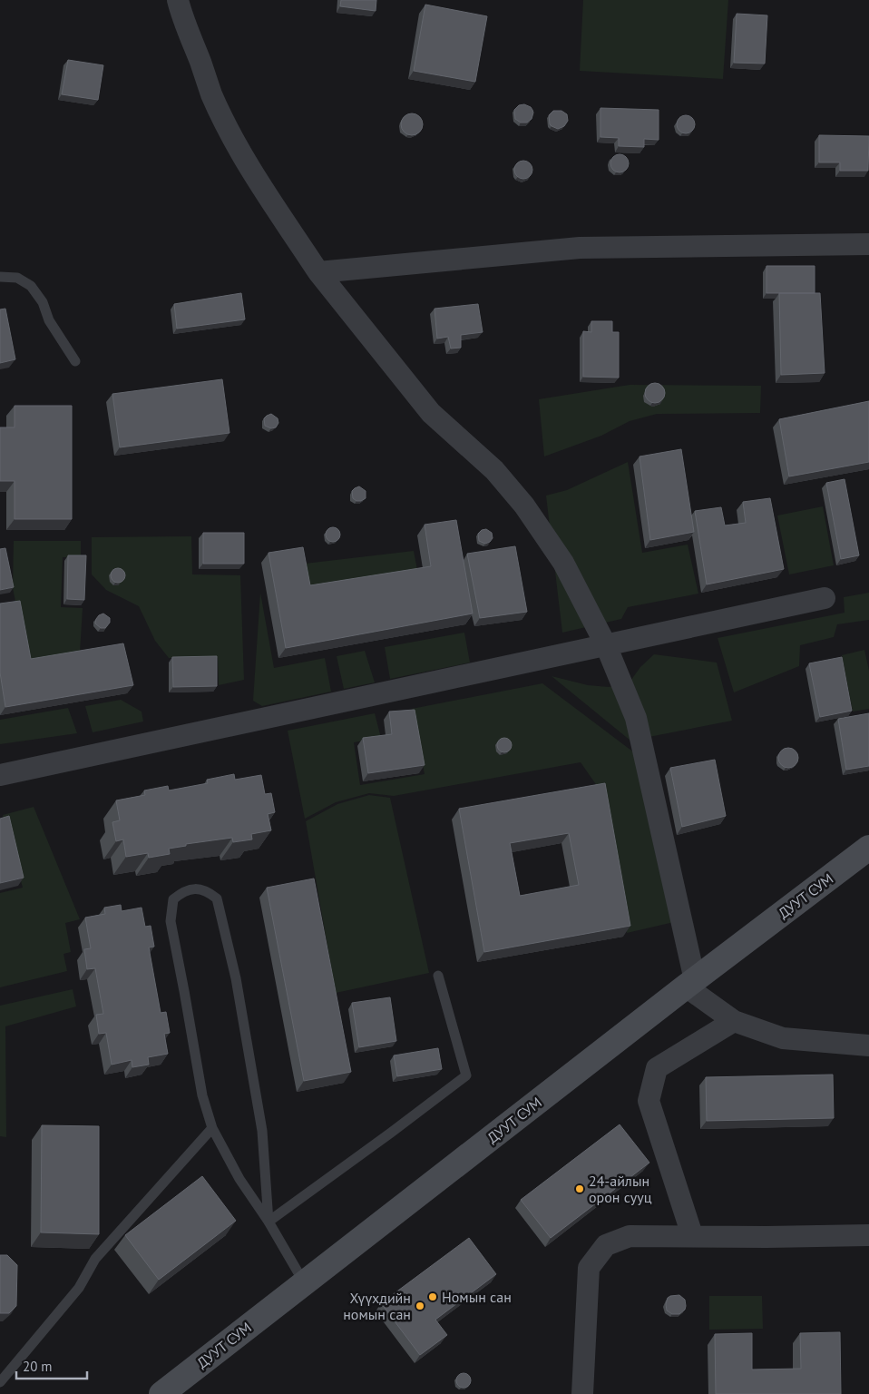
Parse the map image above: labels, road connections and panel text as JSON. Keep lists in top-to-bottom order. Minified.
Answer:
{"streets":{"main road":["ДУУТ СУМ"]},"places":["24-айлын орон сууц","Номын сан","Хүүхдийн номын сан"],"scale_bar":"20 m"}
